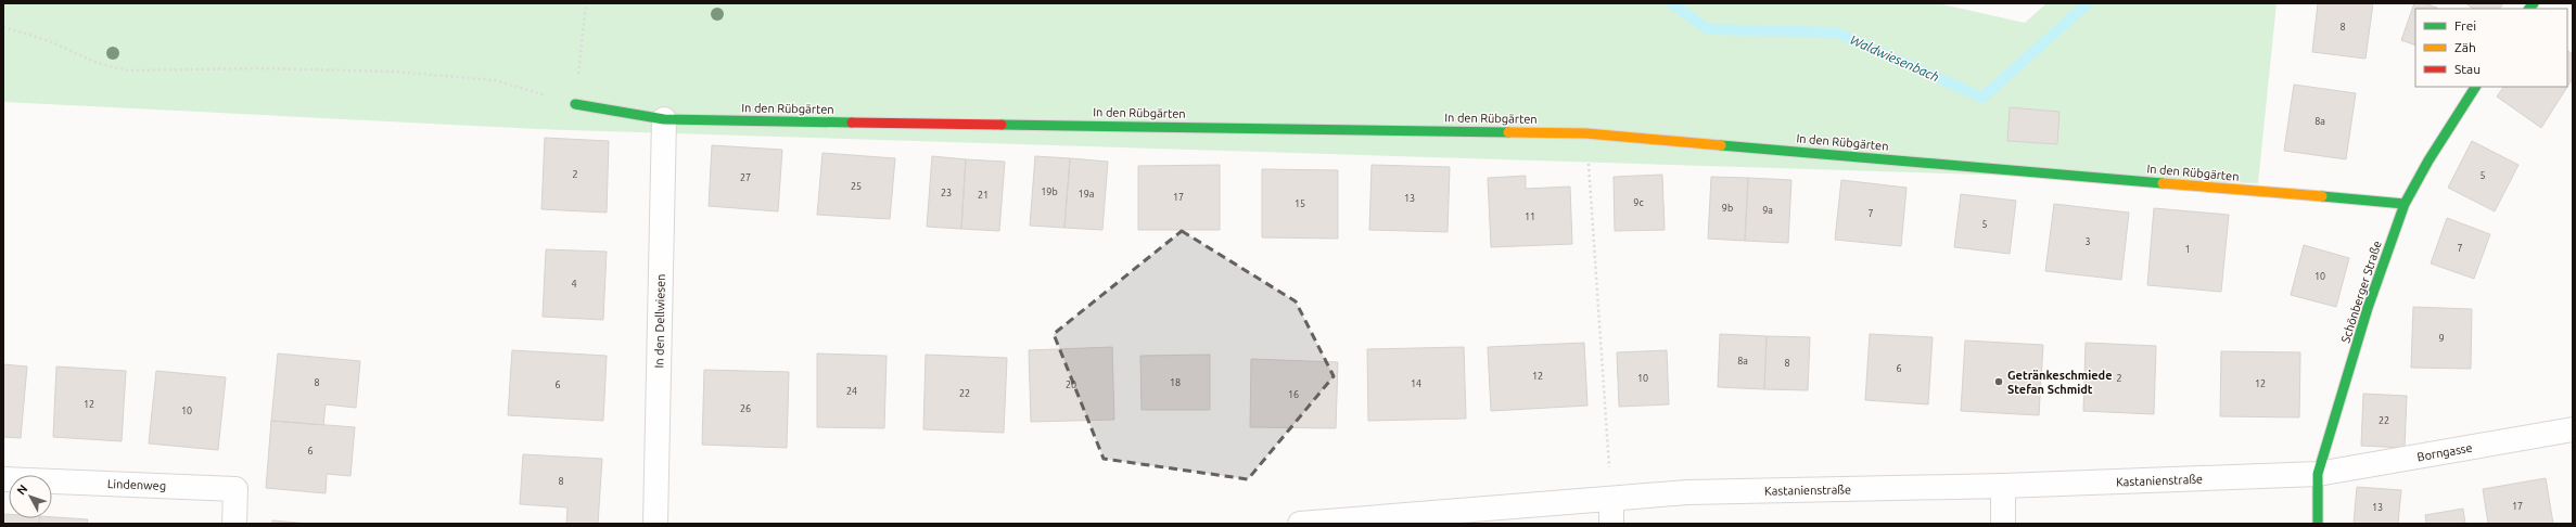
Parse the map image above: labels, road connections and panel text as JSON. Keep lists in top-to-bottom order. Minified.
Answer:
{"streets":{"street":["In den Rübgärten","Schönberger Straße","In den Dellwiesen","Borngasse","Kastanienstraße","Lindenweg"]},"crossings":[["In den Rübgärten","Schönberger Straße"],["In den Rübgärten","In den Dellwiesen"],["Schönberger Straße","Borngasse"],["Schönberger Straße","Kastanienstraße"],["Borngasse","Kastanienstraße"]],"water":["Waldwiesenbach"],"places":["Getränkeschmiede Stefan Schmidt"],"house_numbers":["8","8a","2","5","27","25","19b","23","19a","21","17","13","9c","15","9b","9a","7","11","5","3","7","1","10","4","9","8a","8","6","12","10","2","8","18","14","12","6","20","24","22","16","12","26","10","22","6","8","17","13"],"legend":["Frei","Zäh","Stau"],"north":"top left"}
